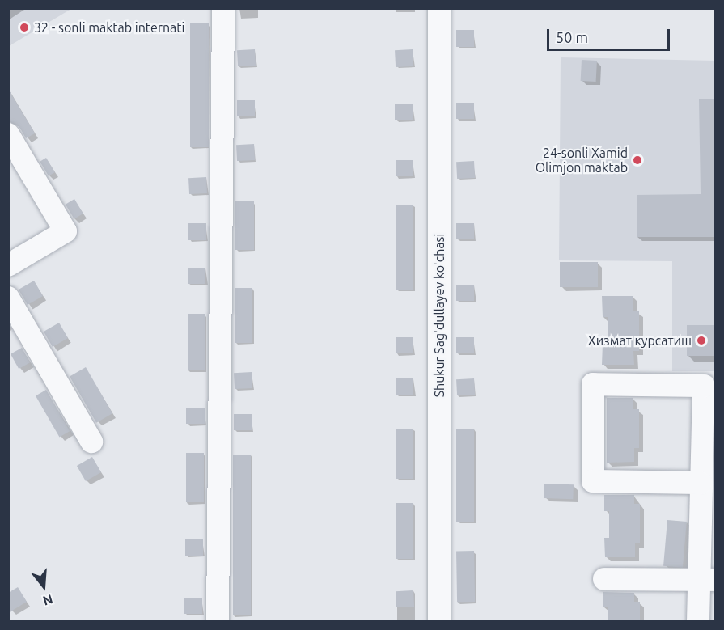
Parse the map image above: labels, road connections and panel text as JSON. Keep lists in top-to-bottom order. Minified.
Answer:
{"streets":{"street":["Shukur Sag'dullayev ko'chasi"]},"places":["32 - sonli maktab internati","24-sonli Xamid Olimjon maktab","Хизмат курсатиш"],"scale_bar":"50 m","north":"bottom"}
